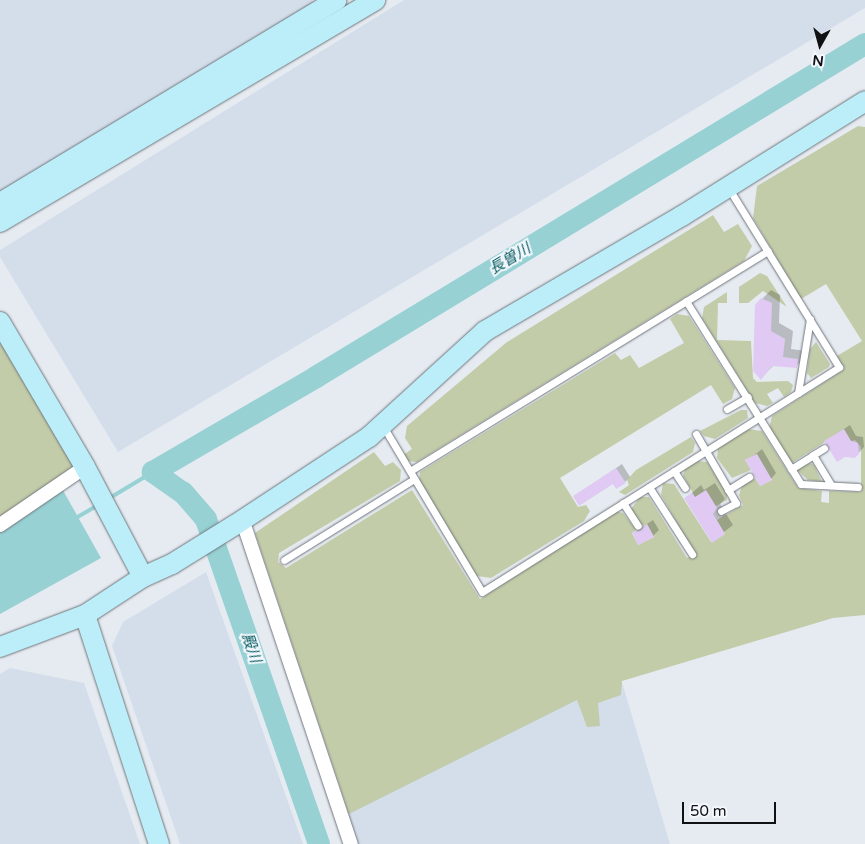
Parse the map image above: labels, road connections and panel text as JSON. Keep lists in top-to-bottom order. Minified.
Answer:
{"water":["長曽川","殿川"],"scale_bar":"50 m","north":"bottom"}
